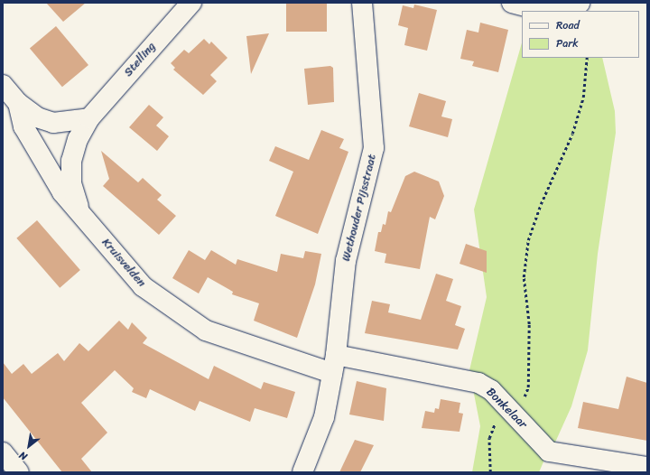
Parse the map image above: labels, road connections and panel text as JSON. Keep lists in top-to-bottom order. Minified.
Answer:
{"streets":{"street":["Stelling","Wethouder Pijsstraat","Kruisvelden","Bonkelaar"]},"crossings":[["Stelling","Kruisvelden"],["Wethouder Pijsstraat","Kruisvelden"],["Wethouder Pijsstraat","Bonkelaar"],["Kruisvelden","Bonkelaar"]],"legend":["Road","Park"],"north":"bottom left"}
